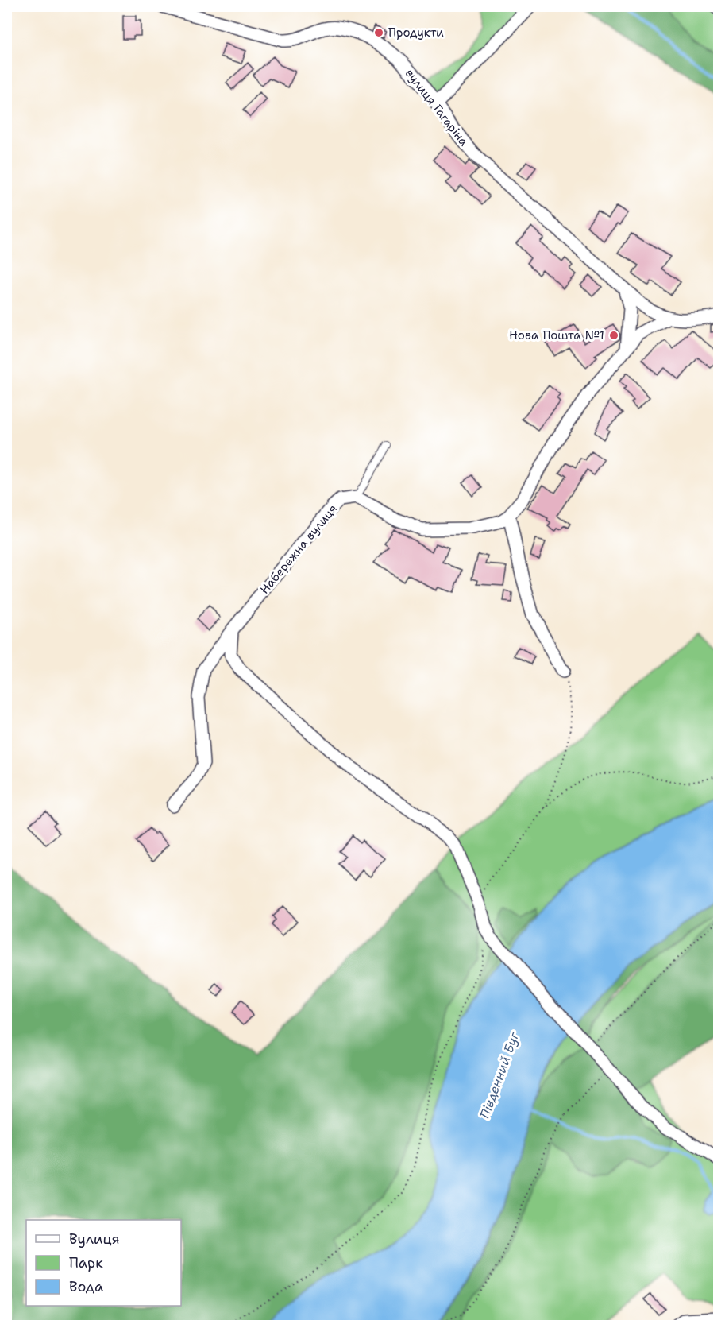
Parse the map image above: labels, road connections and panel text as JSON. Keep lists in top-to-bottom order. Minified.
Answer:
{"streets":{"street":["вулиця Гагаріна","Набережна вулиця"]},"water":["Південний Буг"],"places":["Продукти","Нова Пошта №1"],"legend":["Вулиця","Парк","Вода"]}
